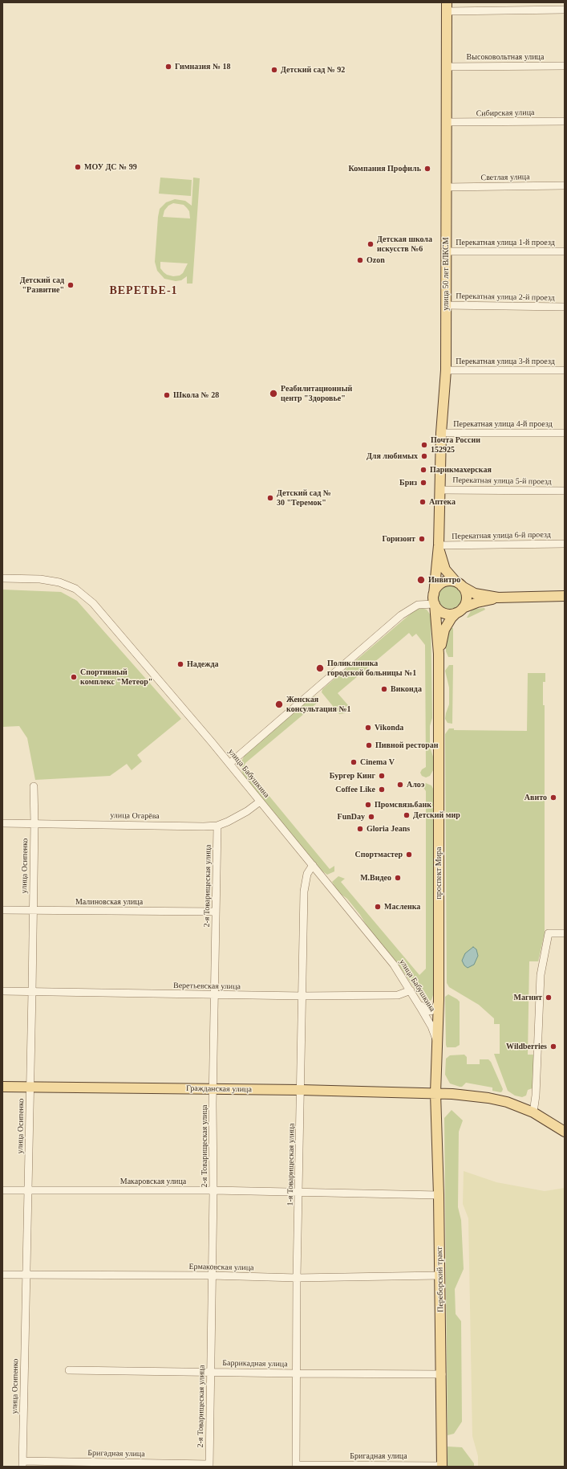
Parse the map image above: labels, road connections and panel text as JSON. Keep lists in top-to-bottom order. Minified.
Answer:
{"streets":{"main road":["улица 50 лет ВЛКСМ","проспект Мира","Гражданская улица","Переборский тракт"],"street":["Высоковольтная улица","Сибирская улица","Светлая улица","Перекатная улица 1-й проезд","Перекатная улица 2-й проезд","Перекатная улица 3-й проезд","Перекатная улица 4-й проезд","Перекатная улица 5-й проезд","Перекатная улица 6-й проезд","улица Бабушкина","улица Огарёва","улица Осипенко","2-я Товарищеская улица","Малиновская улица","Веретьевская улица","1-я Товарищеская улица","Макаровская улица","Ермаковская улица","Баррикадная улица","Бригадная улица"]},"crossings":[["Высоковольтная улица","улица 50 лет ВЛКСМ"],["Сибирская улица","улица 50 лет ВЛКСМ"],["Светлая улица","улица 50 лет ВЛКСМ"],["Перекатная улица 1-й проезд","улица 50 лет ВЛКСМ"],["улица 50 лет ВЛКСМ","Перекатная улица 2-й проезд"],["улица 50 лет ВЛКСМ","Перекатная улица 3-й проезд"],["улица 50 лет ВЛКСМ","Перекатная улица 4-й проезд"],["улица 50 лет ВЛКСМ","Перекатная улица 5-й проезд"],["улица 50 лет ВЛКСМ","Перекатная улица 6-й проезд"],["улица 50 лет ВЛКСМ","проспект Мира"],["улица Бабушкина","улица Огарёва"],["улица Бабушкина","проспект Мира"],["улица Бабушкина","Веретьевская улица"],["улица Бабушкина","1-я Товарищеская улица"],["улица Огарёва","улица Осипенко"],["улица Огарёва","2-я Товарищеская улица"],["улица Осипенко","Малиновская улица"],["улица Осипенко","Веретьевская улица"],["улица Осипенко","Гражданская улица"],["улица Осипенко","Макаровская улица"],["улица Осипенко","Ермаковская улица"],["улица Осипенко","Бригадная улица"],["проспект Мира","Гражданская улица"],["проспект Мира","Переборский тракт"],["2-я Товарищеская улица","Малиновская улица"],["2-я Товарищеская улица","Веретьевская улица"],["2-я Товарищеская улица","Гражданская улица"],["2-я Товарищеская улица","Макаровская улица"],["2-я Товарищеская улица","Ермаковская улица"],["2-я Товарищеская улица","Баррикадная улица"],["2-я Товарищеская улица","Бригадная улица"],["Веретьевская улица","1-я Товарищеская улица"],["Гражданская улица","1-я Товарищеская улица"],["Гражданская улица","Переборский тракт"],["1-я Товарищеская улица","Макаровская улица"],["1-я Товарищеская улица","Ермаковская улица"],["1-я Товарищеская улица","Баррикадная улица"],["1-я Товарищеская улица","Бригадная улица"],["Макаровская улица","Переборский тракт"],["Ермаковская улица","Переборский тракт"],["Переборский тракт","Баррикадная улица"],["Переборский тракт","Бригадная улица"]],"districts":["ВЕРЕТЬЕ-1"],"places":["Гимназия № 18","Детский сад № 92","МОУ ДС № 99","Компания Профиль","Детская школа искусств №6","Ozon","Детский сад \"Развитие\"","Реабилитационный центр \"Здоровье\"","Школа № 28","Почта России 152925","Для любимых","Парикмахерская","Бриз","Детский сад № 30 \"Теремок\"","Аптека","Горизонт","Инвитро","Надежда","Поликлиника городской больницы №1","Спортивный комплекс \"Метеор\"","Виконда","Женская консультация №1","Vikonda","Пивной ресторан","Cinema V","Бургер Кинг","Алоэ","Coffee Like","Авито","Промсвязьбанк","Детский мир","FunDay","Gloria Jeans","Спортмастер","М.Видео","Масленка","Магнит","Wildberries"]}
